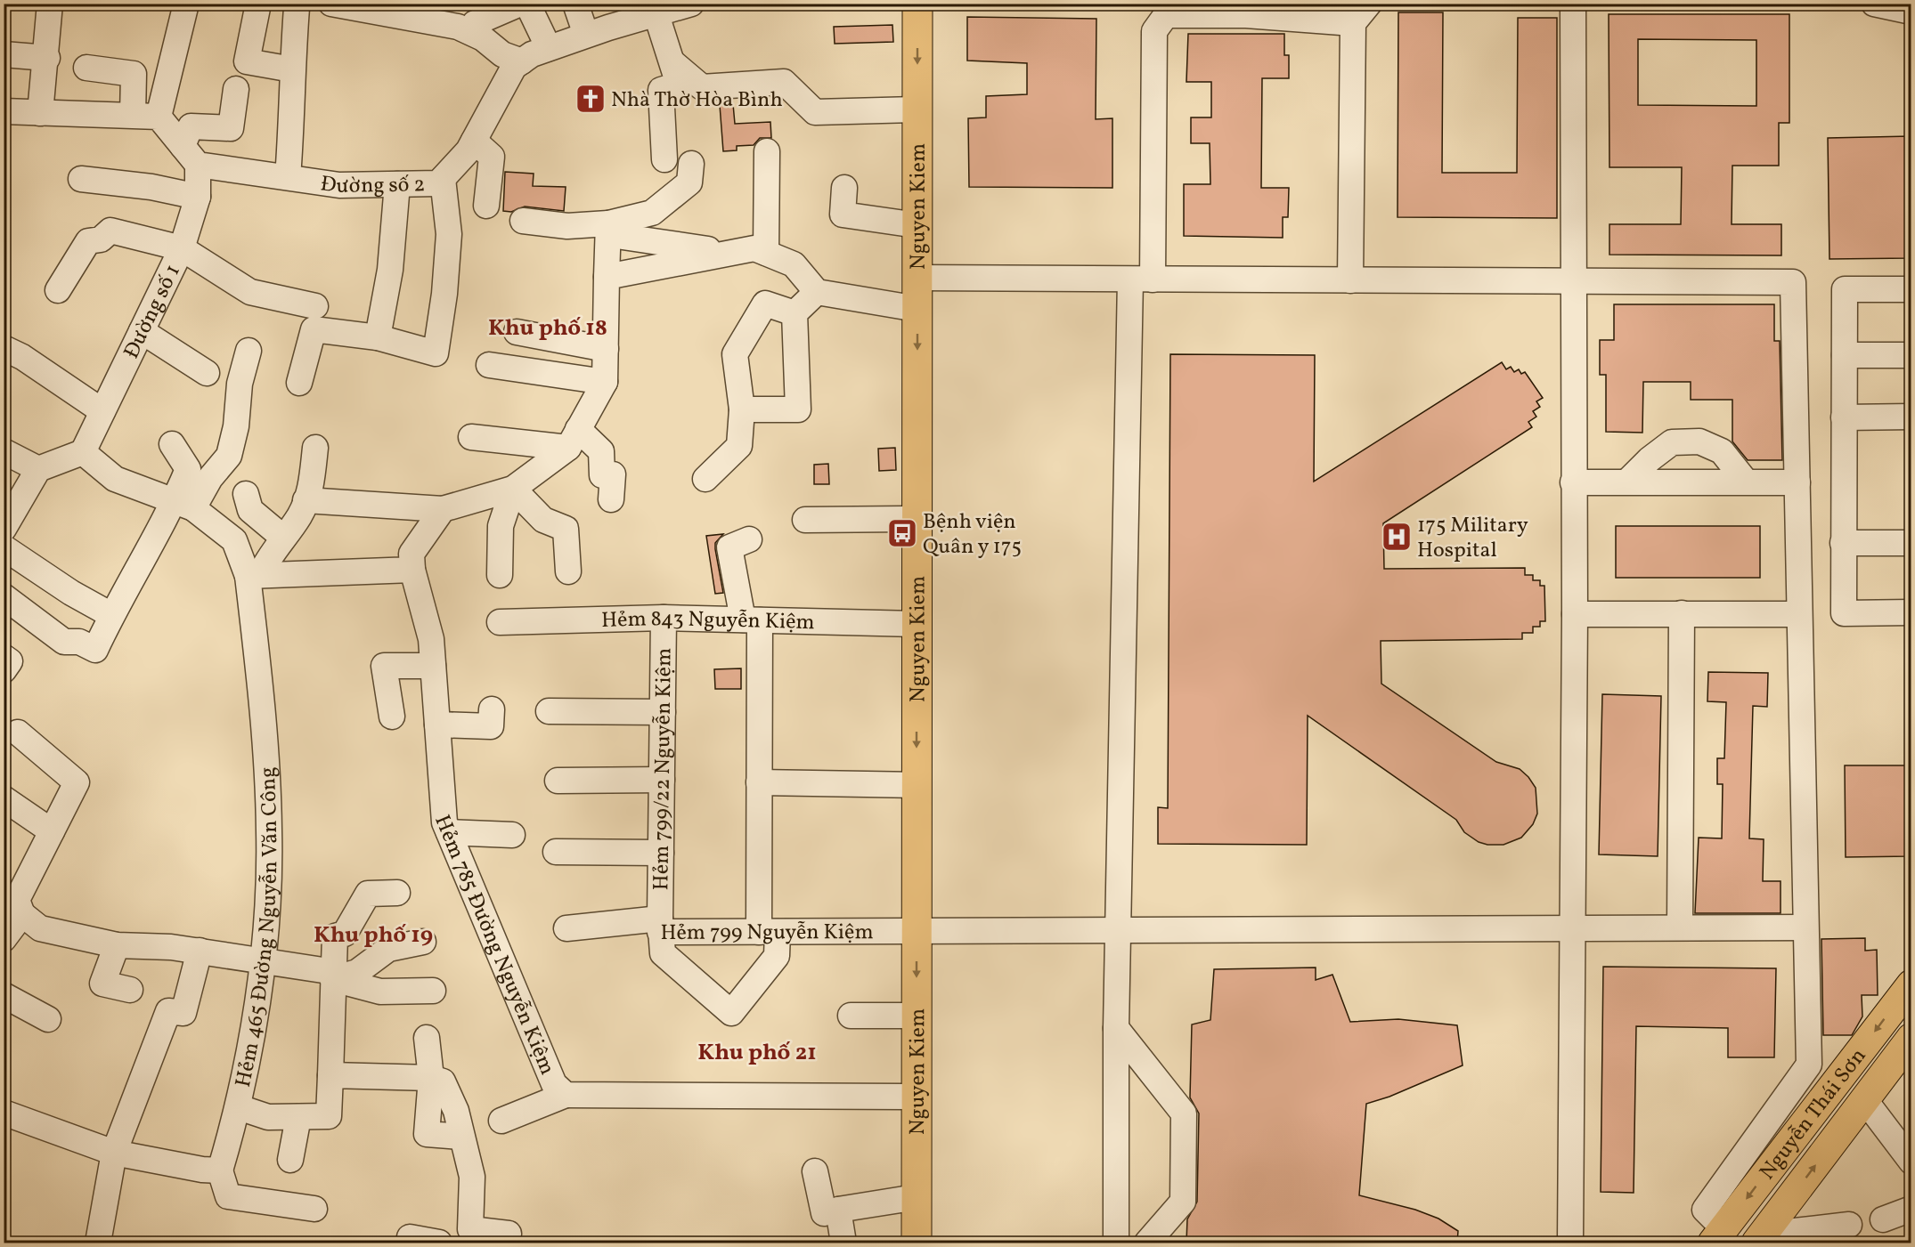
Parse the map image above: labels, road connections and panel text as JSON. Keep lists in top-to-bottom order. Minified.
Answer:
{"streets":{"main road":["Nguyen Kiem","Nguyễn Thái Sơn"],"street":["Đường số 2","Đường số 1","Hẻm 843 Nguyễn Kiệm","Hẻm 799/22 Nguyễn Kiệm","Hẻm 799 Nguyễn Kiệm","Hẻm 465 Đường Nguyễn Văn Công","Hẻm 785 Đường Nguyễn Kiệm"]},"crossings":[["Đường số 2","Đường số 1"],["Nguyen Kiem","Hẻm 843 Nguyễn Kiệm"],["Nguyen Kiem","Hẻm 799 Nguyễn Kiệm"],["Nguyen Kiem","Hẻm 785 Đường Nguyễn Kiệm"],["Đường số 1","Hẻm 465 Đường Nguyễn Văn Công"],["Hẻm 843 Nguyễn Kiệm","Hẻm 799/22 Nguyễn Kiệm"],["Hẻm 799/22 Nguyễn Kiệm","Hẻm 799 Nguyễn Kiệm"]],"one_way":["Nguyen Kiem"],"districts":["Khu phố 18","Khu phố 19","Khu phố 21"],"places":{"church":["Nhà Thờ Hòa Bình"],"bus stop":["Bệnh viện Quân y 175"],"hospital":["175 Military Hospital"]}}
